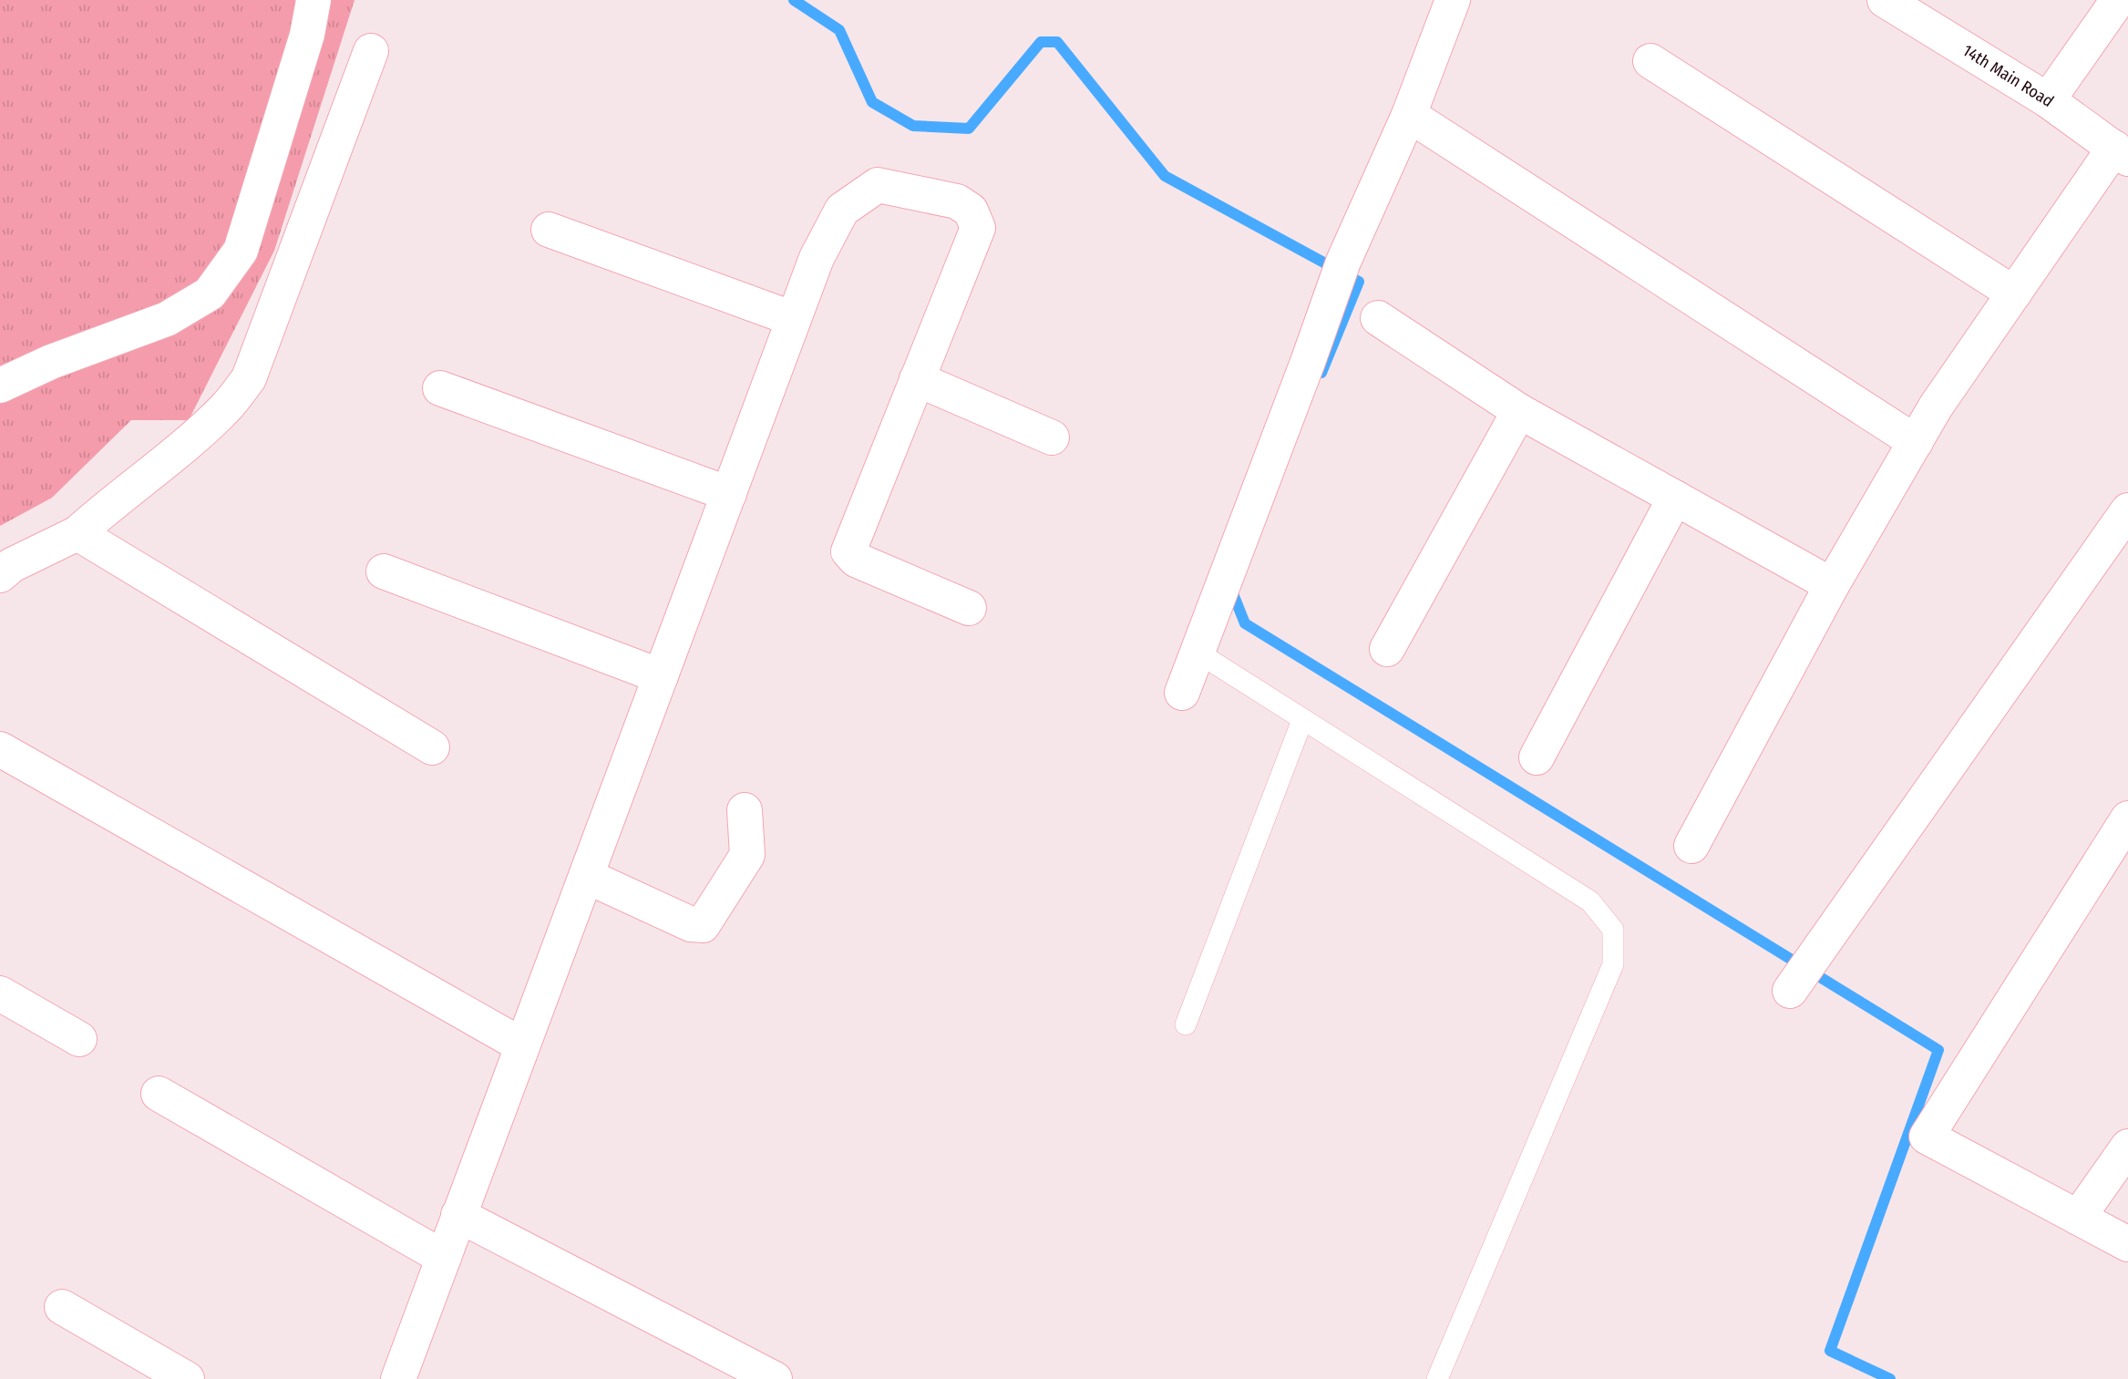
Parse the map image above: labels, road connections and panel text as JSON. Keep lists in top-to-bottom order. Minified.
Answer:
{"streets":{"street":["14th Main Road"]}}
